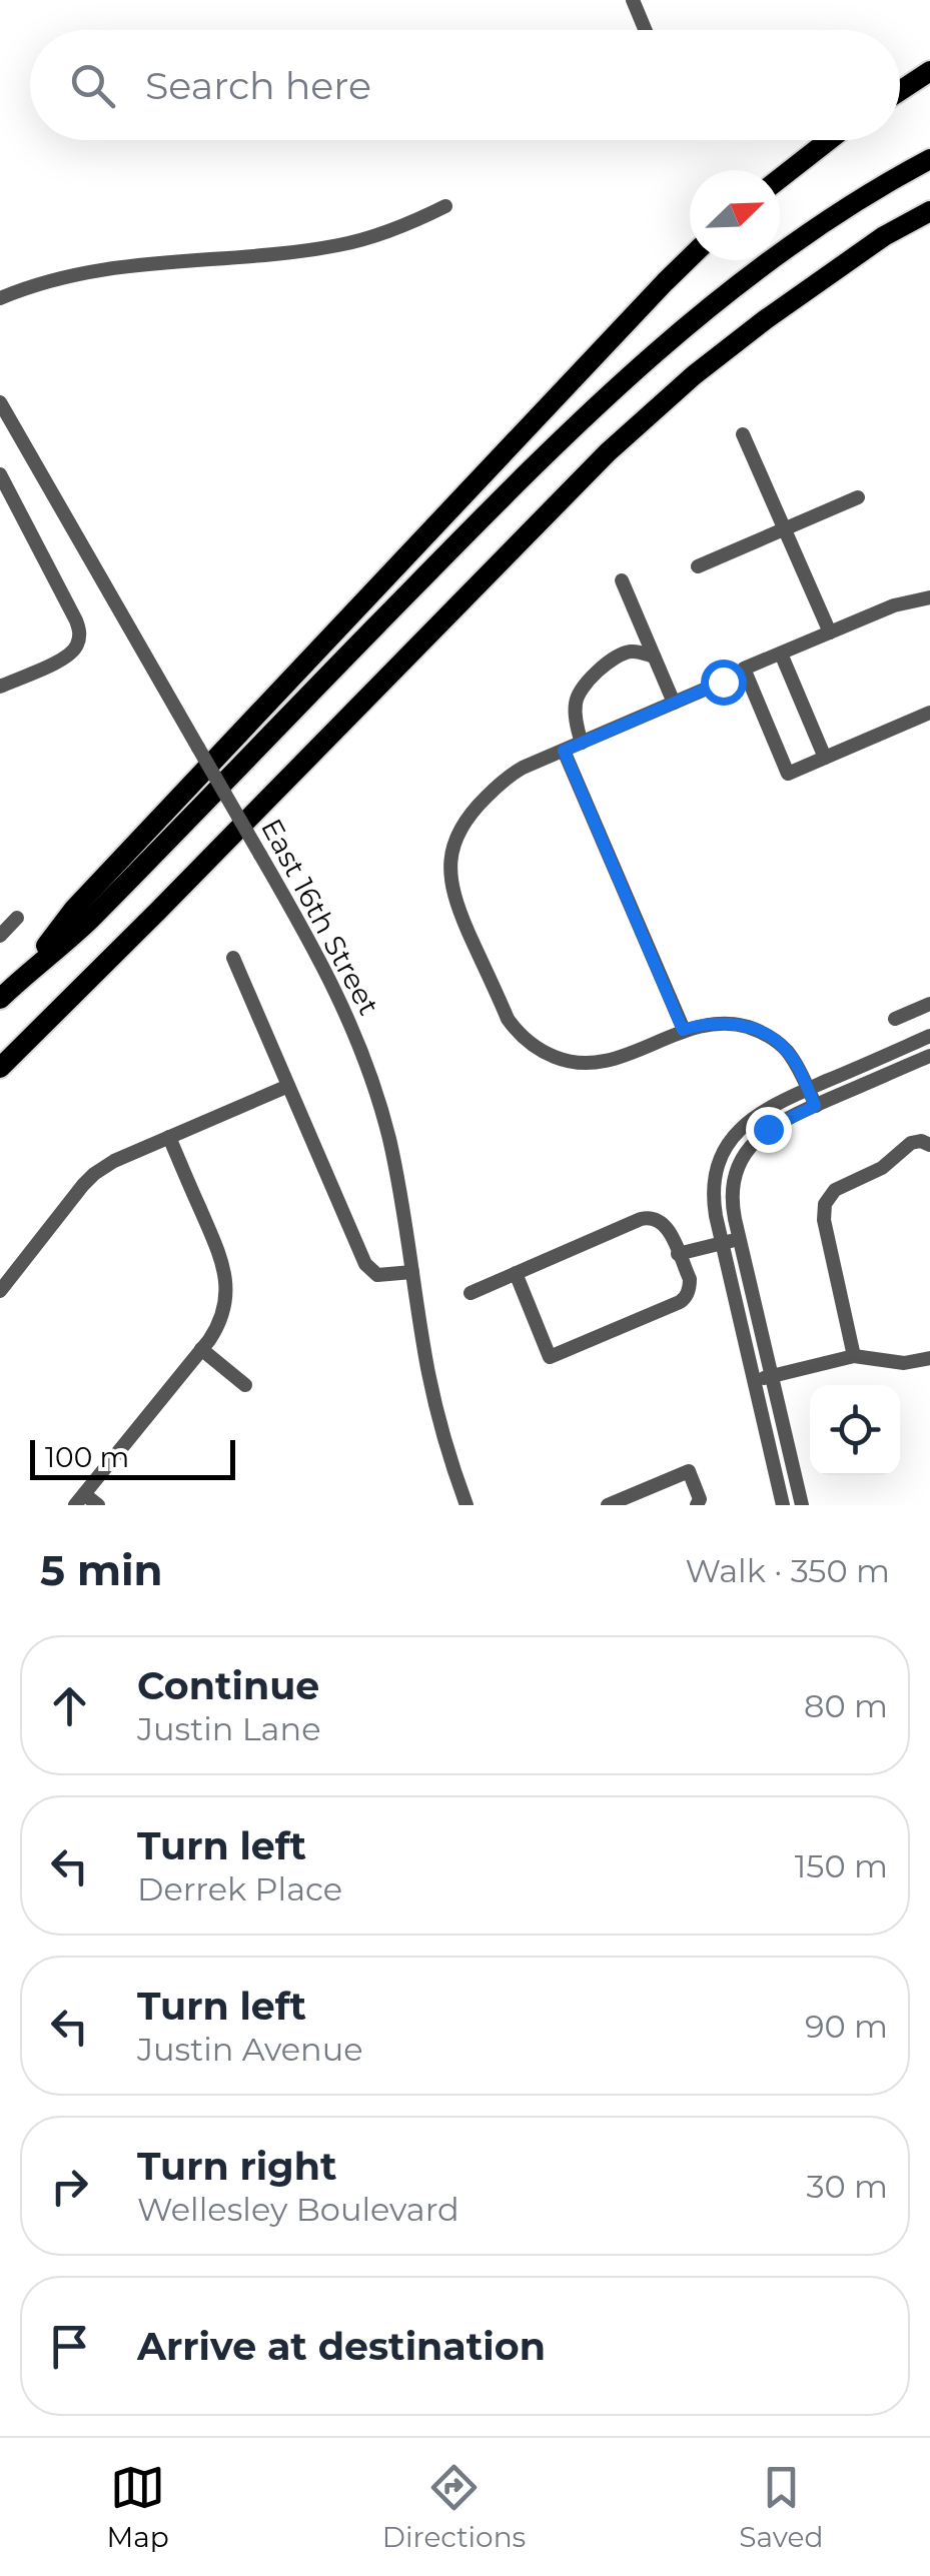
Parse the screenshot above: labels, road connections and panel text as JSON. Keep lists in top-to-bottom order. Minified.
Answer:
{"streets":{"street":["East 16th Street"]},"scale_bar":"100 m","north":"top right","page":{"search":"Search here","scale":"100 m","heading":["5 min","Walk · 350 m"],"list":[["Continue","Justin Lane","80 m"],["Turn left","Derrek Place","150 m"],["Turn left","Justin Avenue","90 m"],["Turn right","Wellesley Boulevard","30 m"],"Arrive at destination"],"nav":["Map","Directions","Saved"]}}
